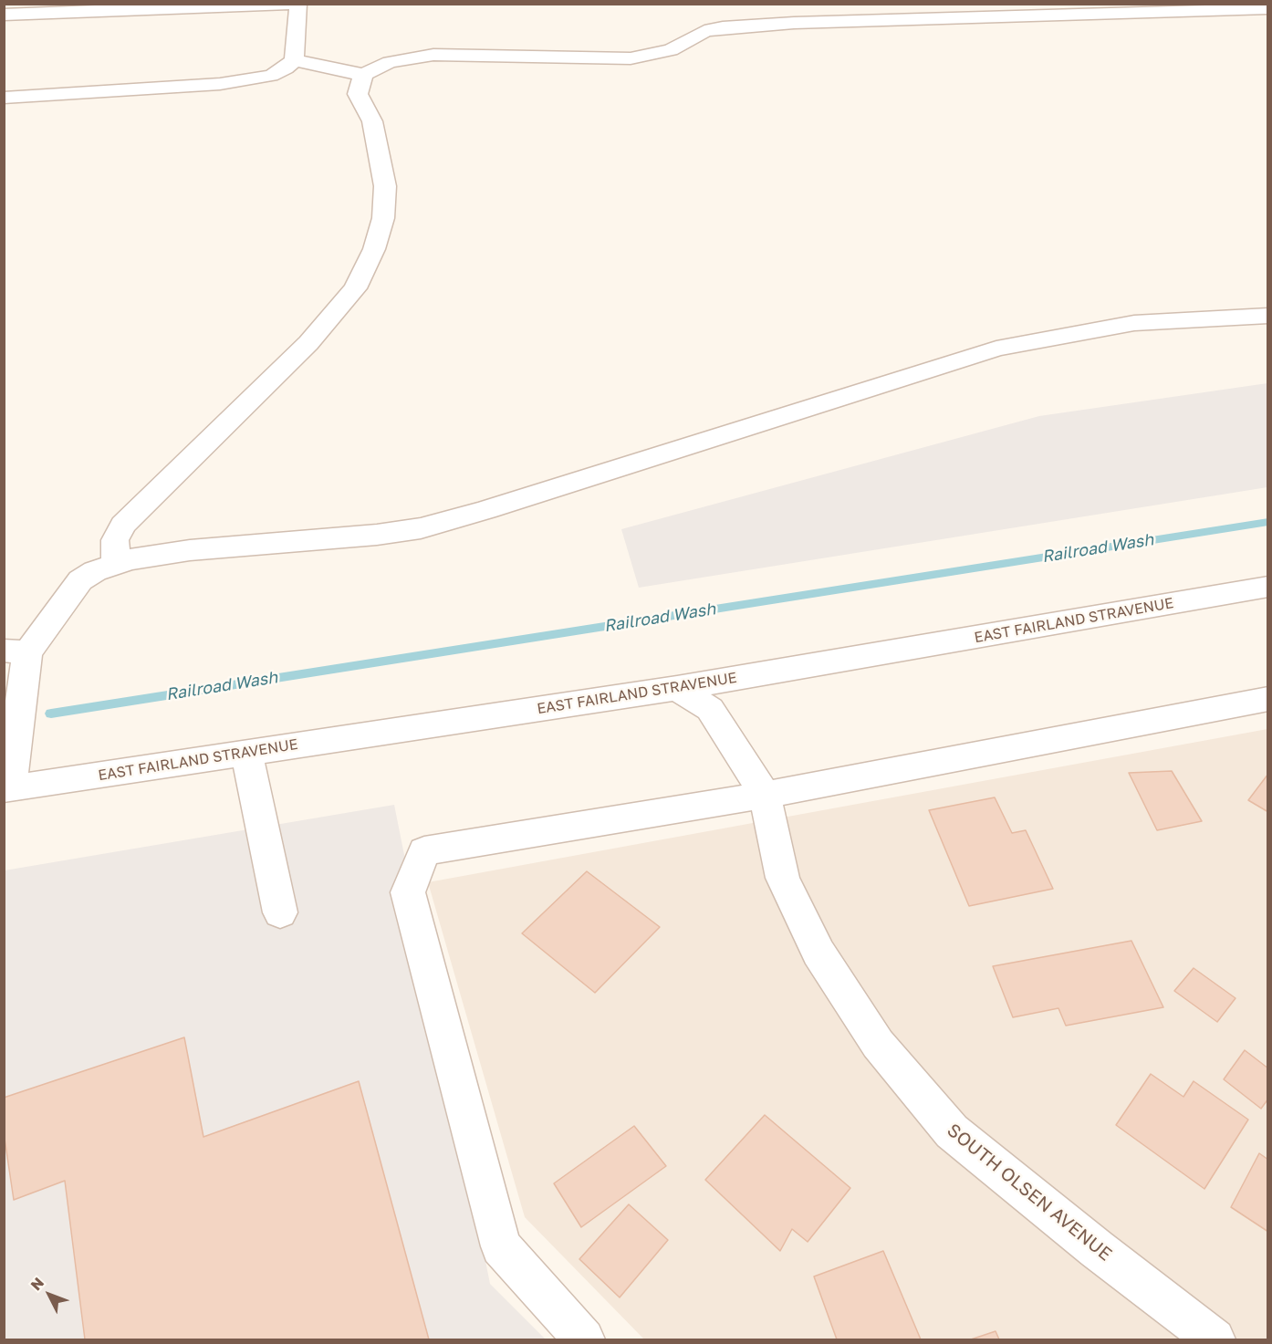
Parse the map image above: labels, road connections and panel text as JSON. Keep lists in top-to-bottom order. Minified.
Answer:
{"streets":{"street":["EAST FAIRLAND STRAVENUE","SOUTH OLSEN AVENUE"]},"crossings":[["EAST FAIRLAND STRAVENUE","SOUTH OLSEN AVENUE"]],"water":["Railroad Wash"],"north":"top left"}
